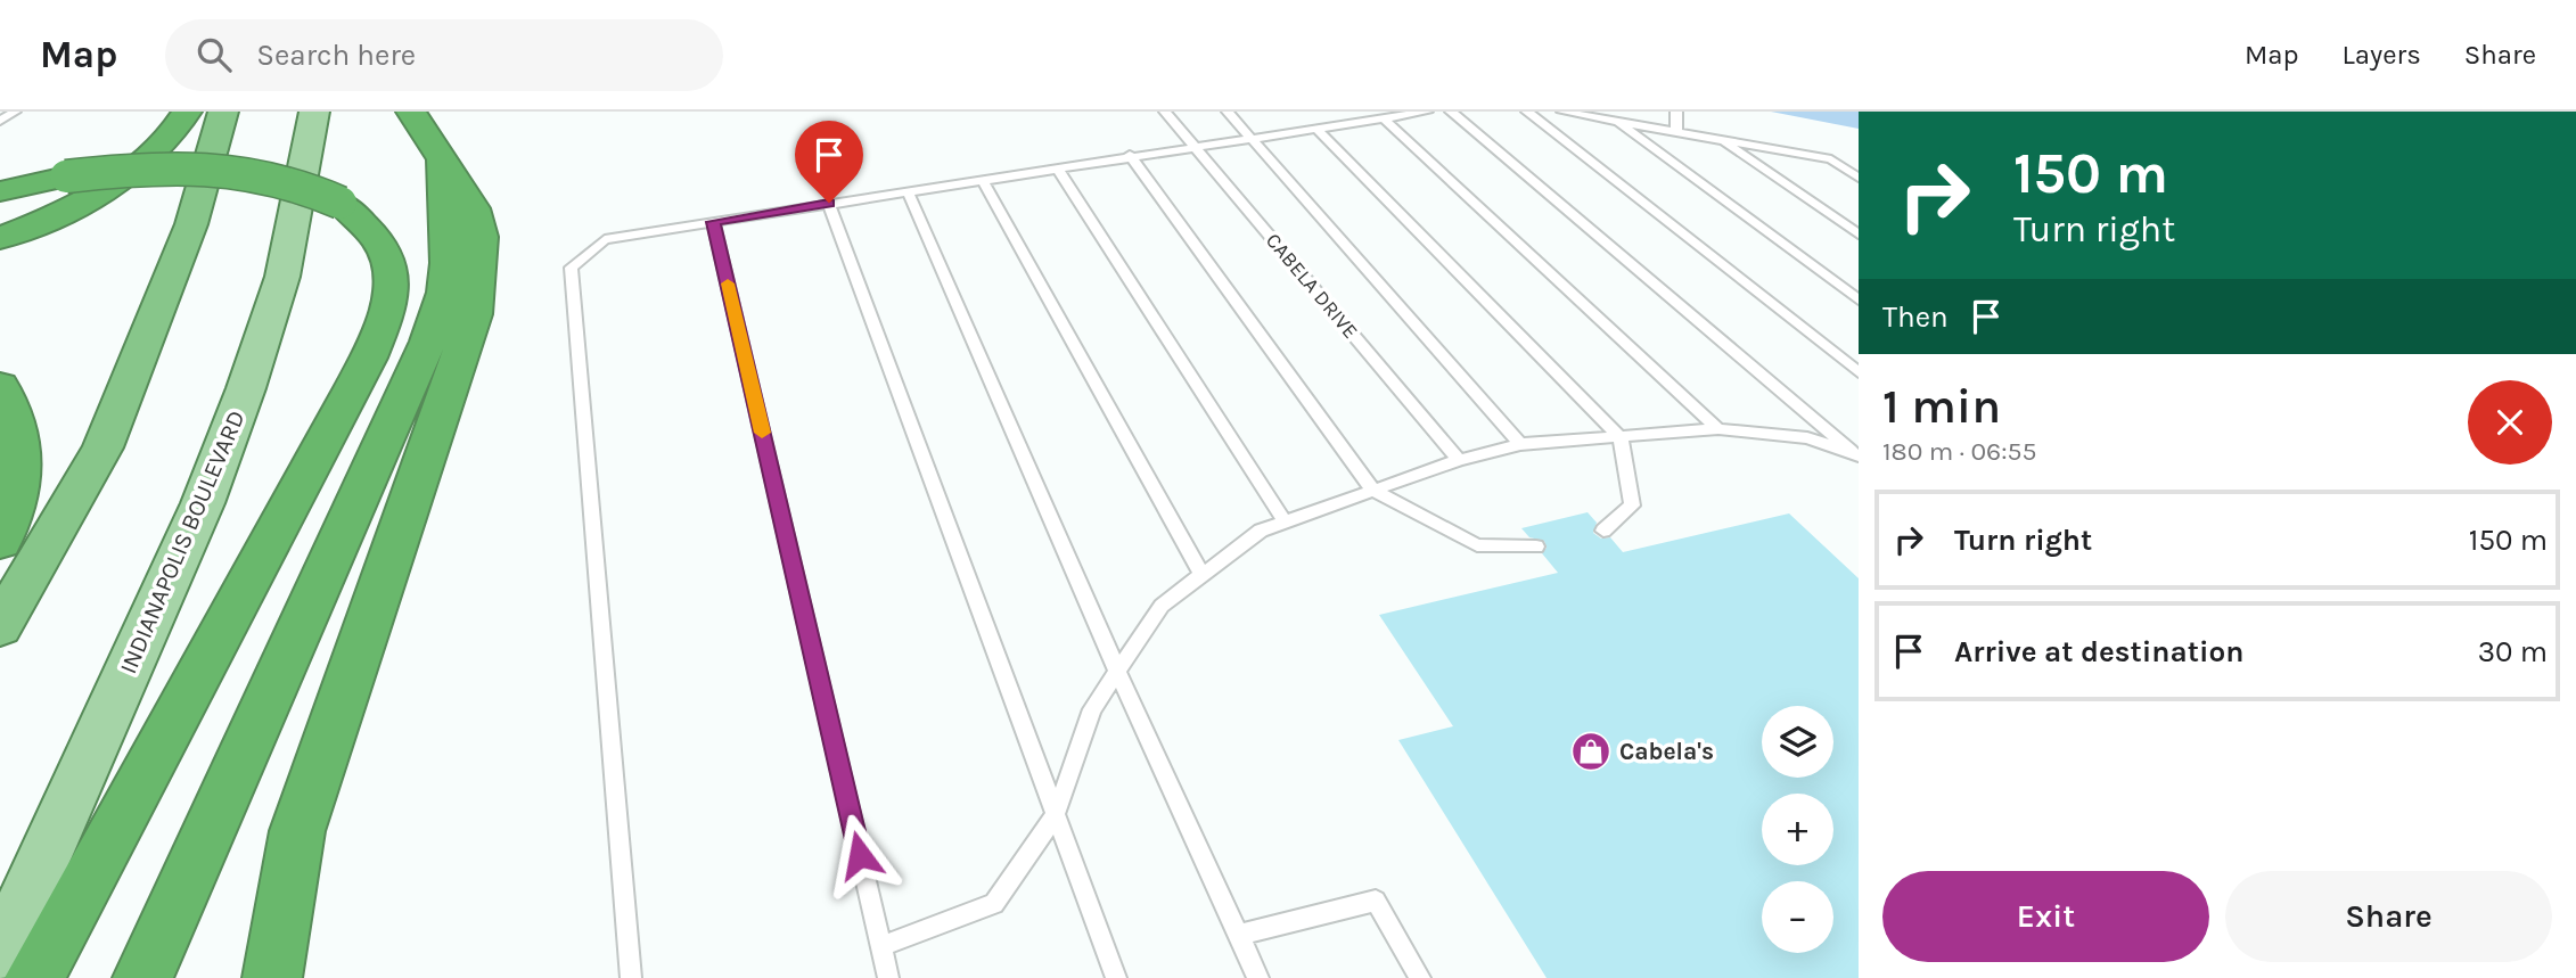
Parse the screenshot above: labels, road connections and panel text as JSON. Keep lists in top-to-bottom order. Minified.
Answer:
{"streets":{"main road":["INDIANAPOLIS BOULEVARD"],"lane":["CABELA DRIVE"]},"places":{"shop":["Cabela's"]},"page":{"header":"Map","search":"Search here","nav":["Map","Layers","Share"],"turn":["150 m","Turn right"],"then":"Then","heading":["1 min","180 m · 06:55"],"list":[{"name":"Turn right","value":"150 m"},{"name":"Arrive at destination","value":"30 m"}],"map_buttons":["+","−"],"buttons":["Exit","Share"]}}
